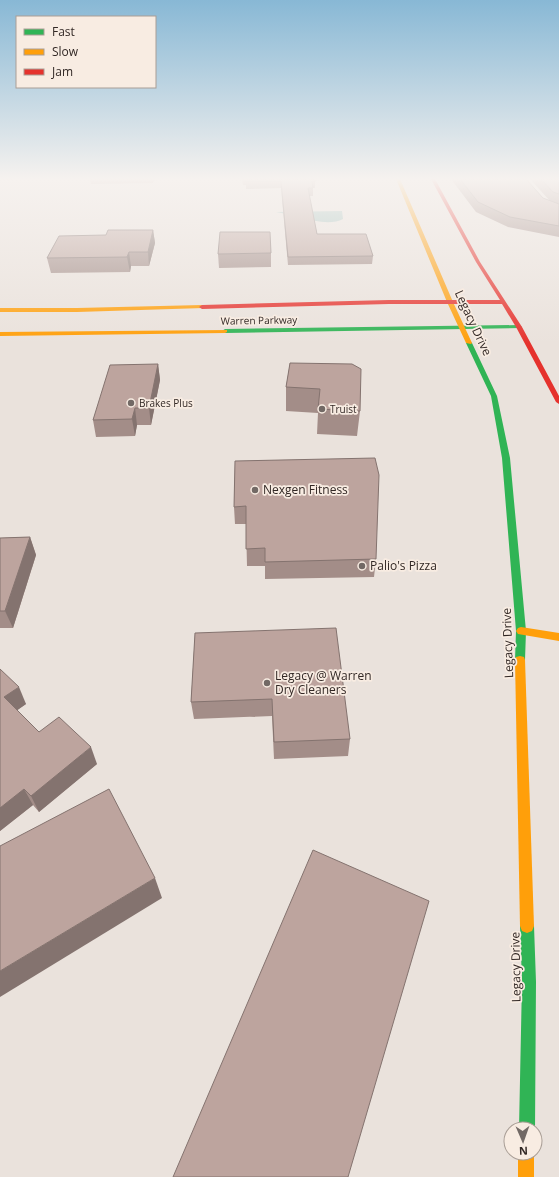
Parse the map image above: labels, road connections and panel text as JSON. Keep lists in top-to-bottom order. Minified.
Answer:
{"streets":{"main road":["Warren Parkway","Legacy Drive"]},"crossings":[["Warren Parkway","Legacy Drive"]],"places":["Brakes Plus","Truist","Nexgen Fitness","Palio's Pizza","Legacy @ Warren Dry Cleaners"],"legend":["Fast","Slow","Jam"],"north":"bottom"}
